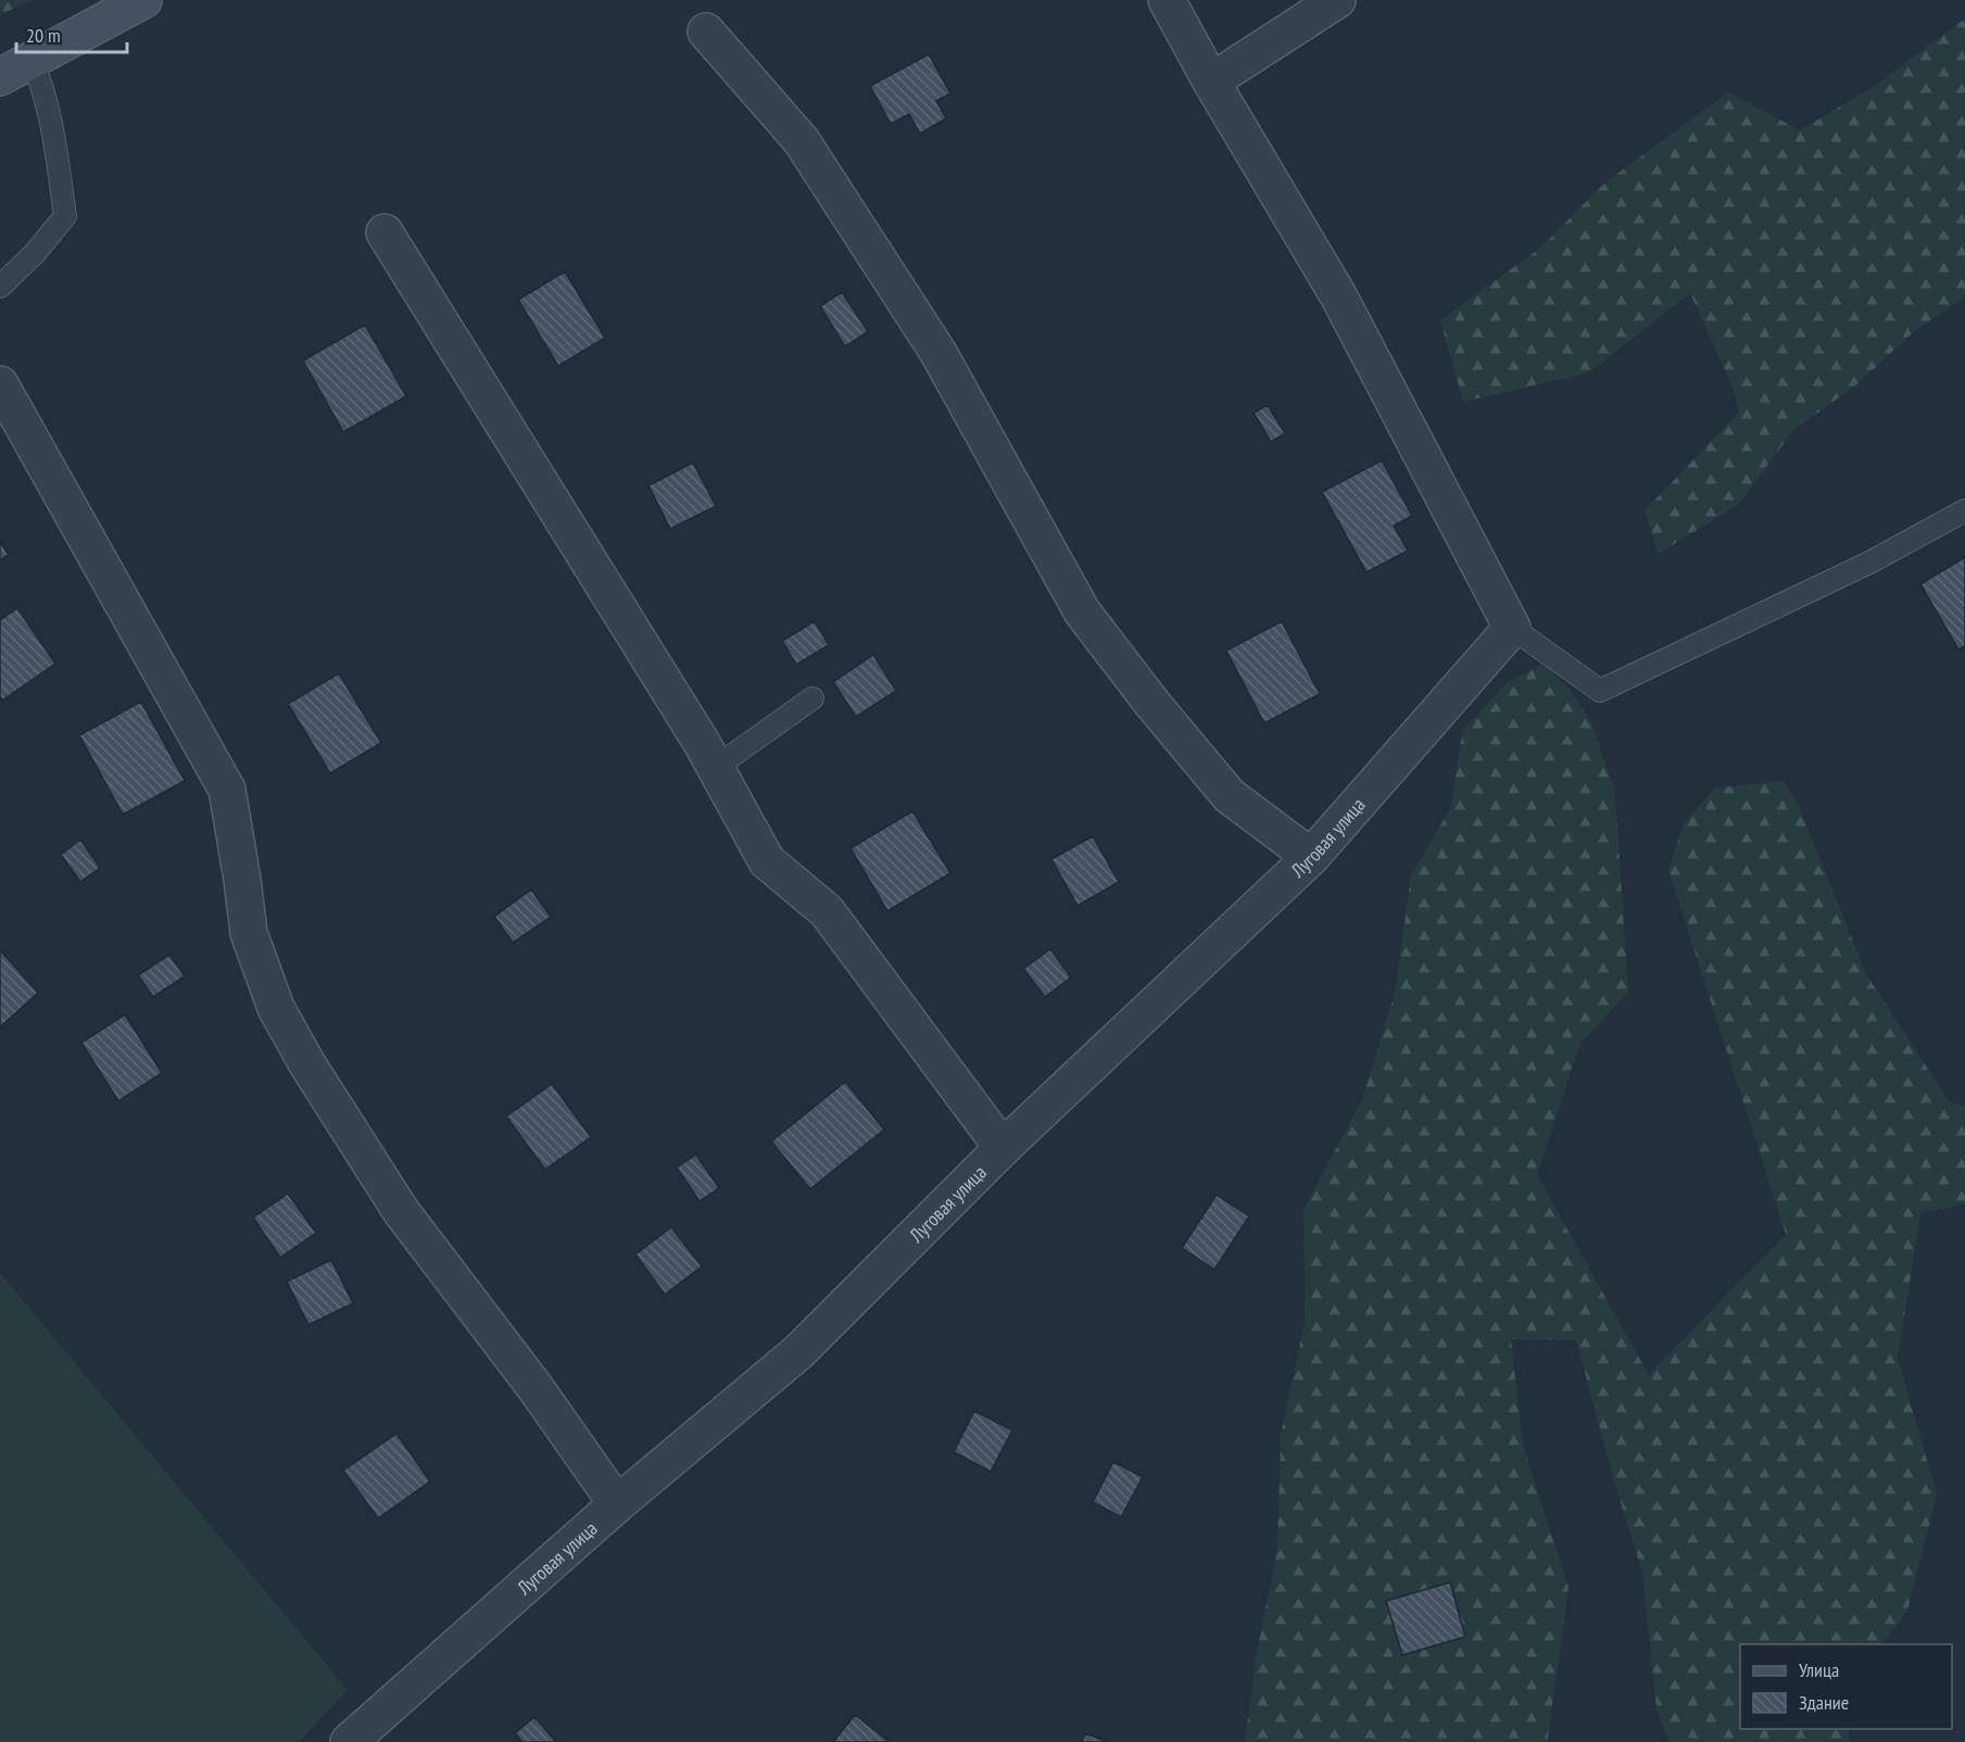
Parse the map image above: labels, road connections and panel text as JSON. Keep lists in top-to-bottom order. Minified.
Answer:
{"streets":{"street":["Луговая улица"]},"legend":["Улица","Здание"],"scale_bar":"20 m"}
